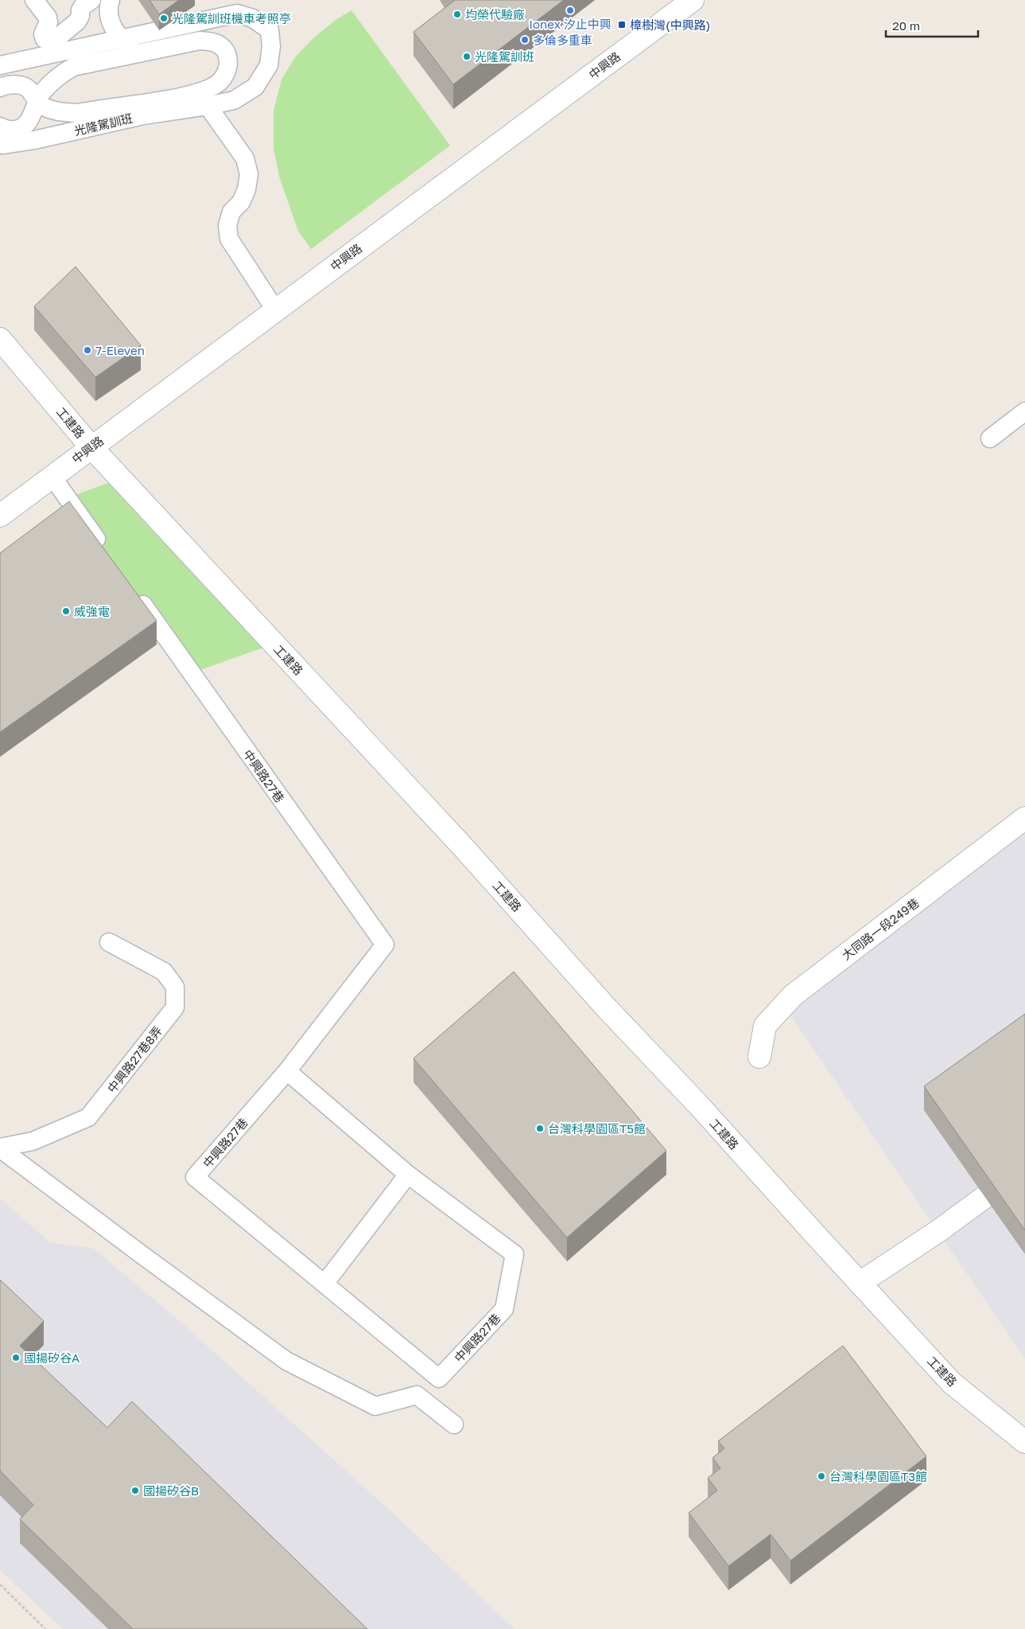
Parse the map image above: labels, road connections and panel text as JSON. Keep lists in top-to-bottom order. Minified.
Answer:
{"streets":{"street":["中興路","工建路","大同路一段249巷"],"lane":["光隆駕訓班","中興路27巷","中興路27巷8弄"]},"crossings":[["中興路","工建路"]],"places":{"other":["Ionex 汐止中興","均榮代驗廠","光隆駕訓班機車考照亭","多倫多重車","光隆駕訓班","7-Eleven","威強電","台灣科學園區T5館","國揚矽谷A","台灣科學園區T3館","國揚矽谷B"],"transit":["樟樹灣(中興路)"]},"scale_bar":"20 m"}
